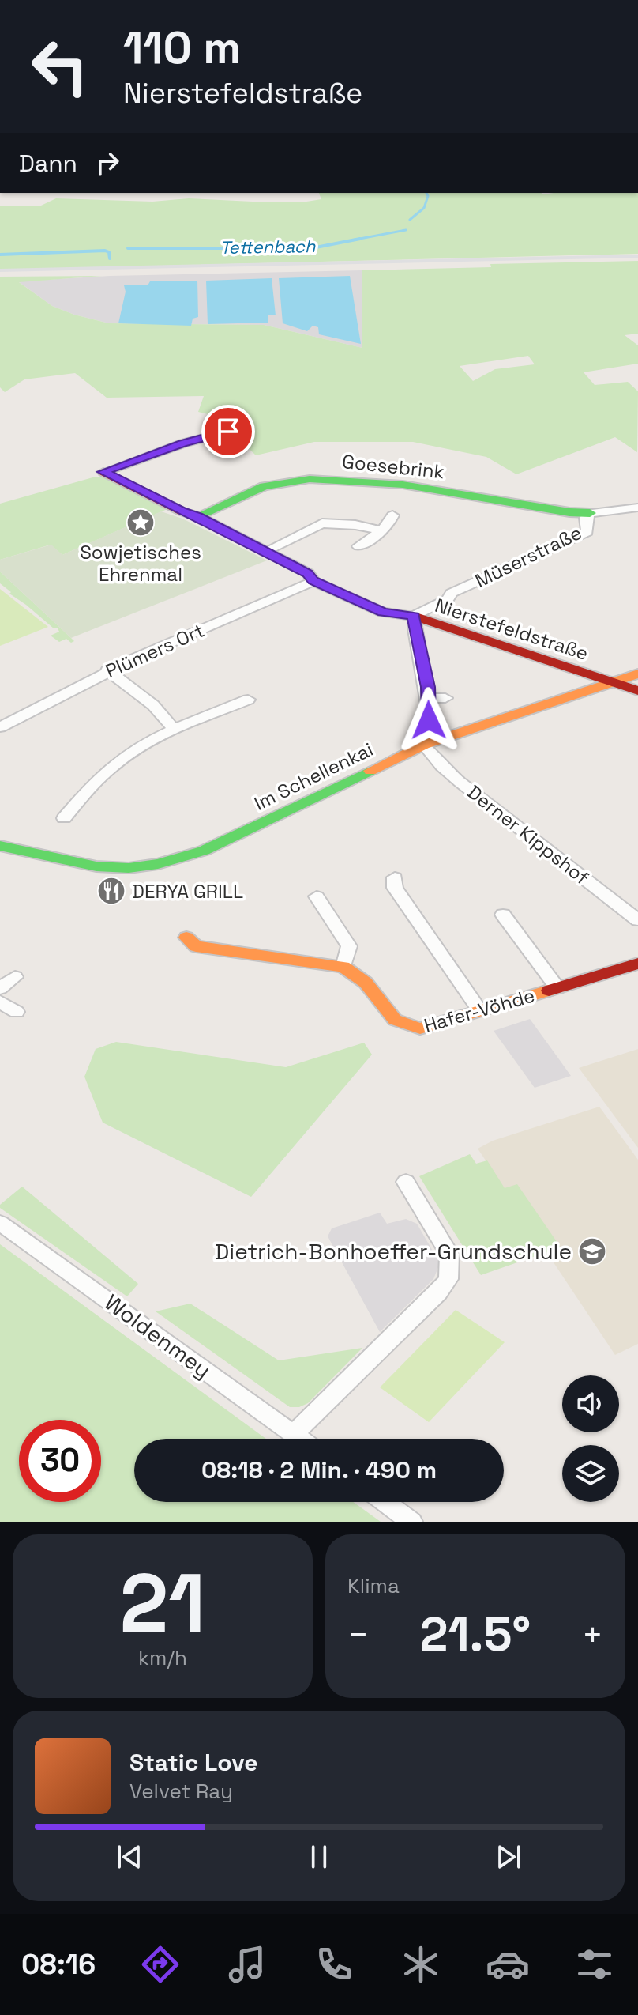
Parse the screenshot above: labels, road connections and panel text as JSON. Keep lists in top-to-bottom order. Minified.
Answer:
{"streets":{"street":["Goesebrink","Müserstraße","Nierstefeldstraße","Plümers Ort","Im Schellenkai","Derner Kippshof","Hafer-Vöhde","Woldenmey"]},"crossings":[["Goesebrink","Müserstraße"],["Goesebrink","Nierstefeldstraße"],["Müserstraße","Nierstefeldstraße"],["Nierstefeldstraße","Plümers Ort"],["Nierstefeldstraße","Im Schellenkai"],["Im Schellenkai","Derner Kippshof"]],"water":["Tettenbach"],"places":{"place":["Sowjetisches Ehrenmal"],"restaurant":["DERYA GRILL"],"school or university":["Dietrich-Bonhoeffer-Grundschule"]},"page":{"turn":["110 m","Nierstefeldstraße"],"then":"Dann","limit":"30","trip":"08:18 · 2 Min. · 490 m","tile":[["21","km/h"],"Klima"],"heat":["−","21.5°","+"],"song":["Static Love","Velvet Ray"],"tabs":"08:16"}}
